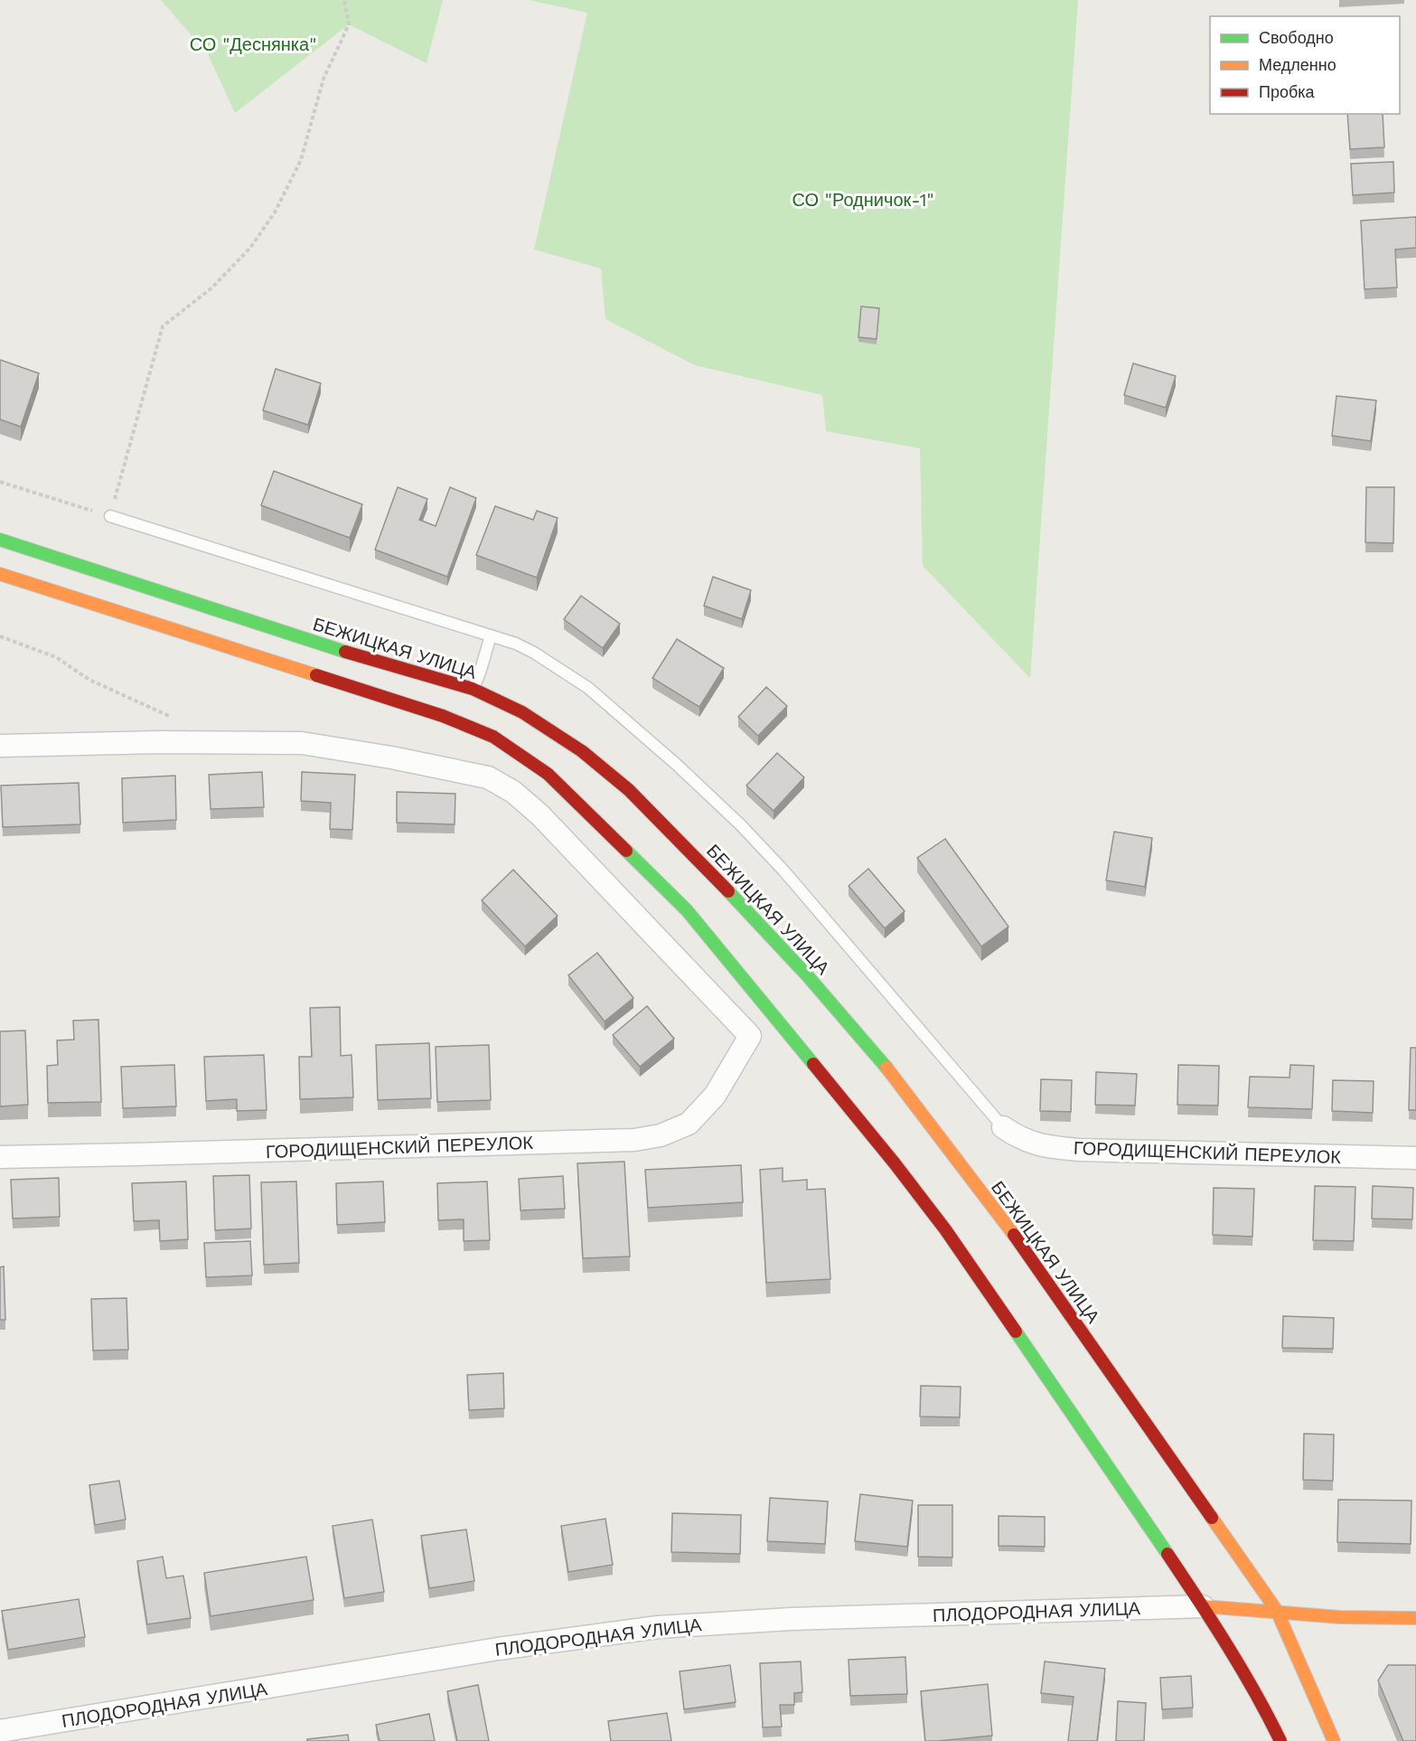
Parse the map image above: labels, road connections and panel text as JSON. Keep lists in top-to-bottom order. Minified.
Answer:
{"streets":{"main road":["БЕЖИЦКАЯ УЛИЦА"],"street":["ГОРОДИЩЕНСКИЙ ПЕРЕУЛОК","ПЛОДОРОДНАЯ УЛИЦА"]},"parks":["СО \"Деснянка\"","СО \"Родничок-1\""],"legend":["Свободно","Медленно","Пробка"]}
